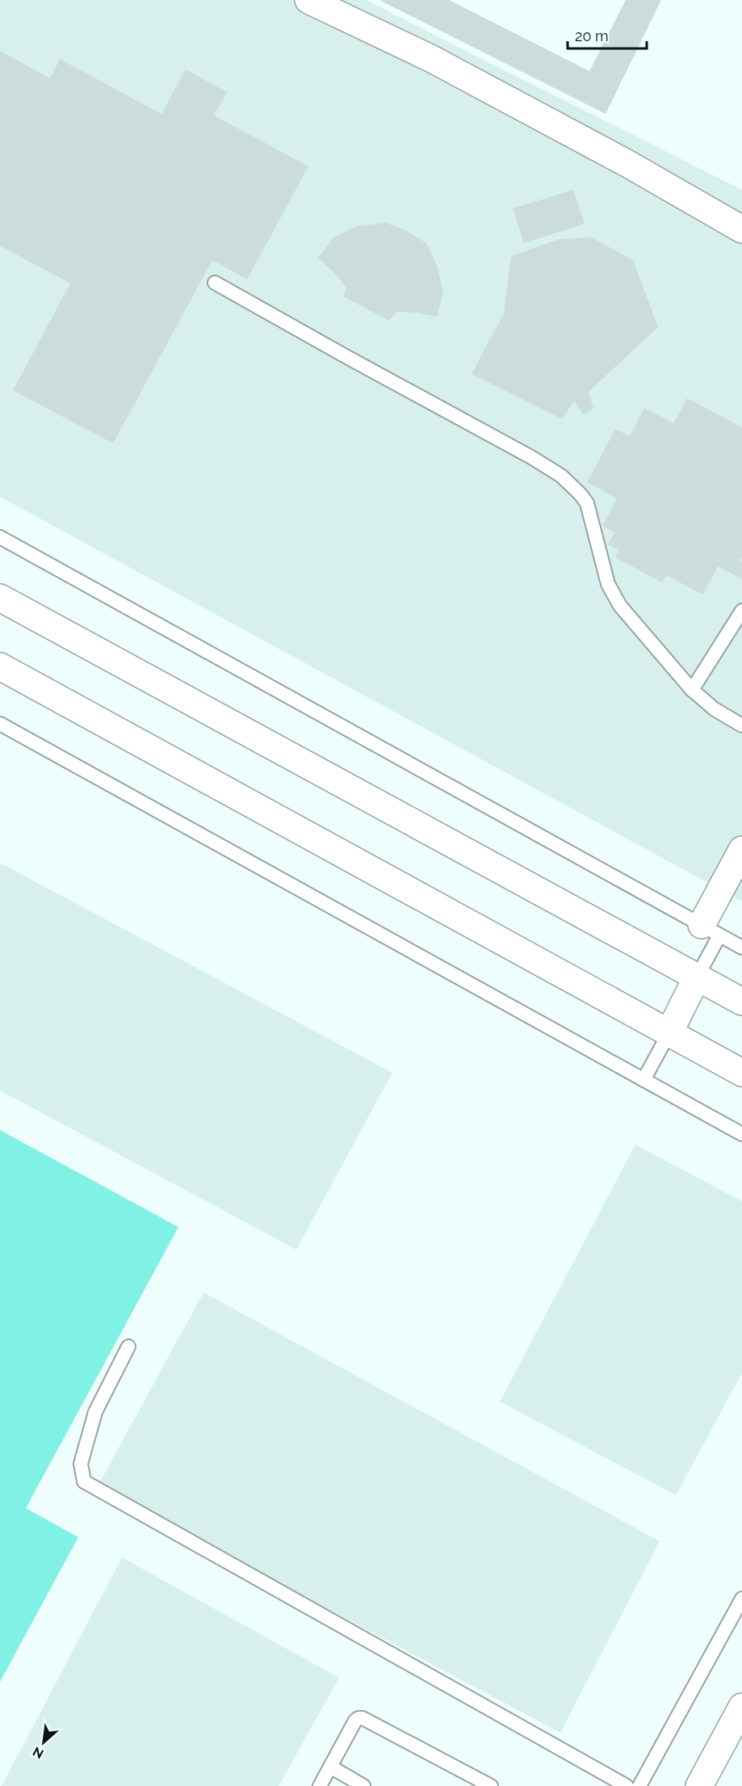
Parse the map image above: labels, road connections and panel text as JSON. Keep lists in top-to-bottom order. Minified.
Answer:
{"scale_bar":"20 m","north":"bottom left"}
